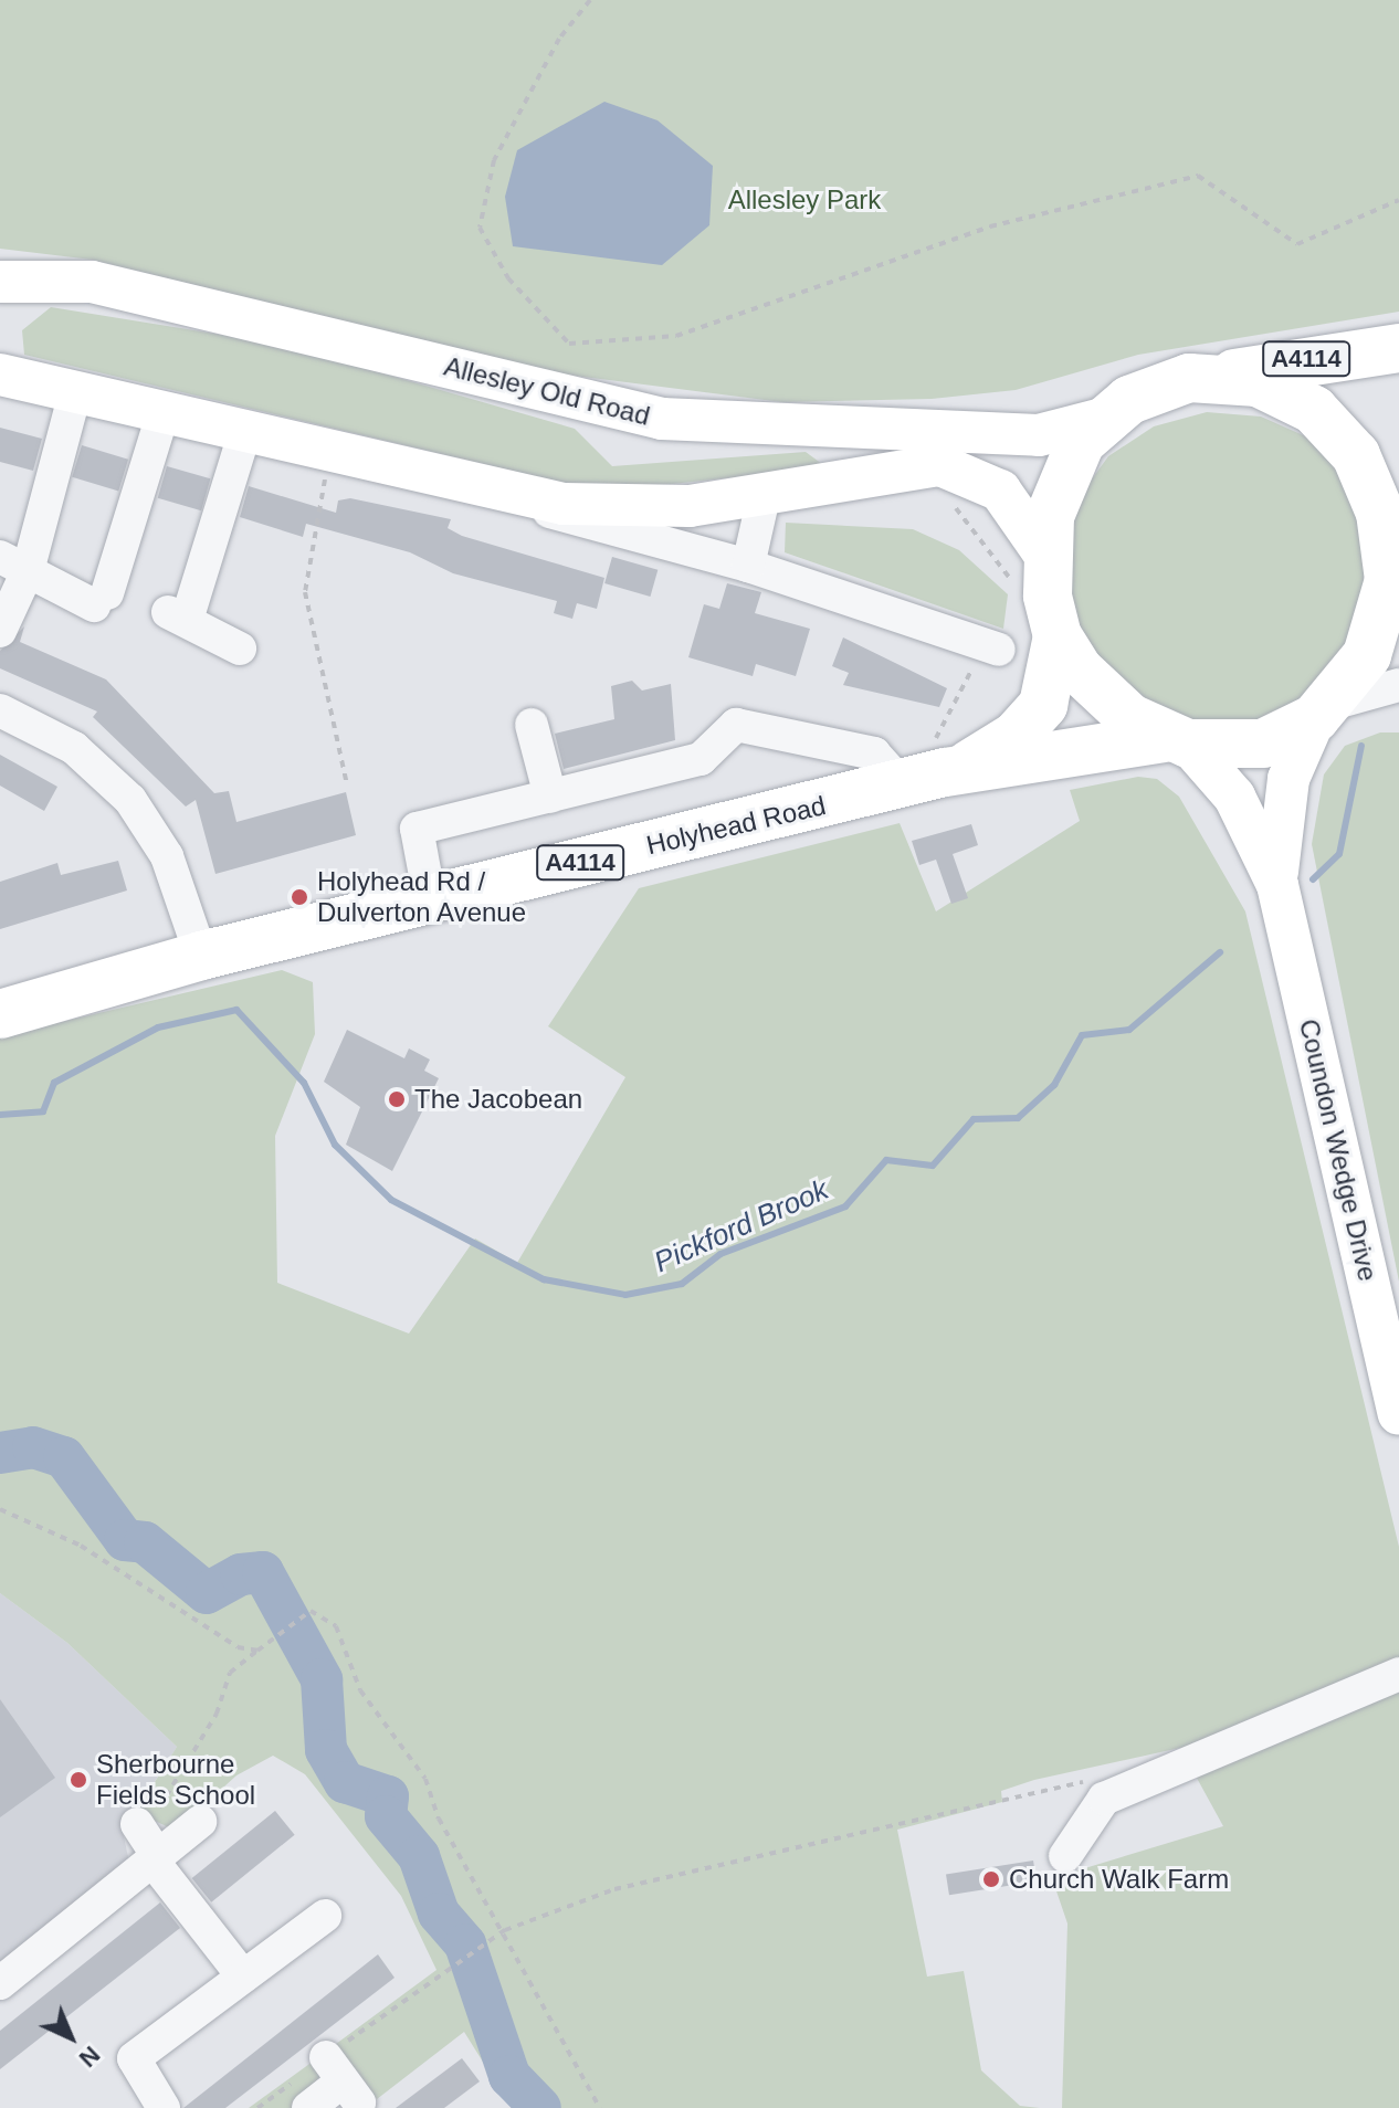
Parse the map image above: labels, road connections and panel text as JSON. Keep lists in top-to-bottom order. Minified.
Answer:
{"streets":{"highway":["A4114","Holyhead Road"],"main road":["Allesley Old Road","Coundon Wedge Drive"]},"crossings":[["Holyhead Road","Coundon Wedge Drive"]],"water":["Pickford Brook"],"parks":["Allesley Park"],"places":["Holyhead Rd / Dulverton Avenue","The Jacobean","Sherbourne Fields School","Church Walk Farm"],"north":"bottom right"}
